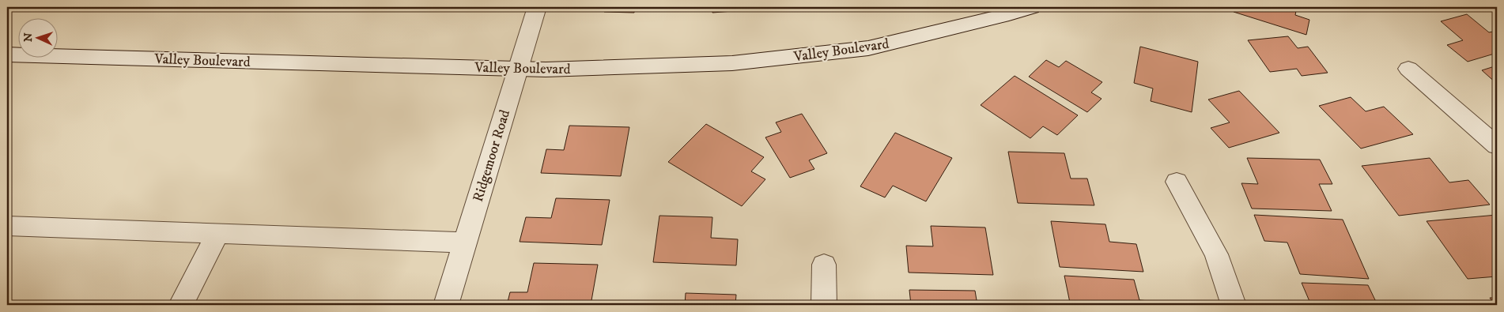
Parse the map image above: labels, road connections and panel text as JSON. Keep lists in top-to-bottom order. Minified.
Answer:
{"streets":{"street":["Valley Boulevard","Ridgemoor Road"]},"crossings":[["Valley Boulevard","Ridgemoor Road"]],"north":"left"}
